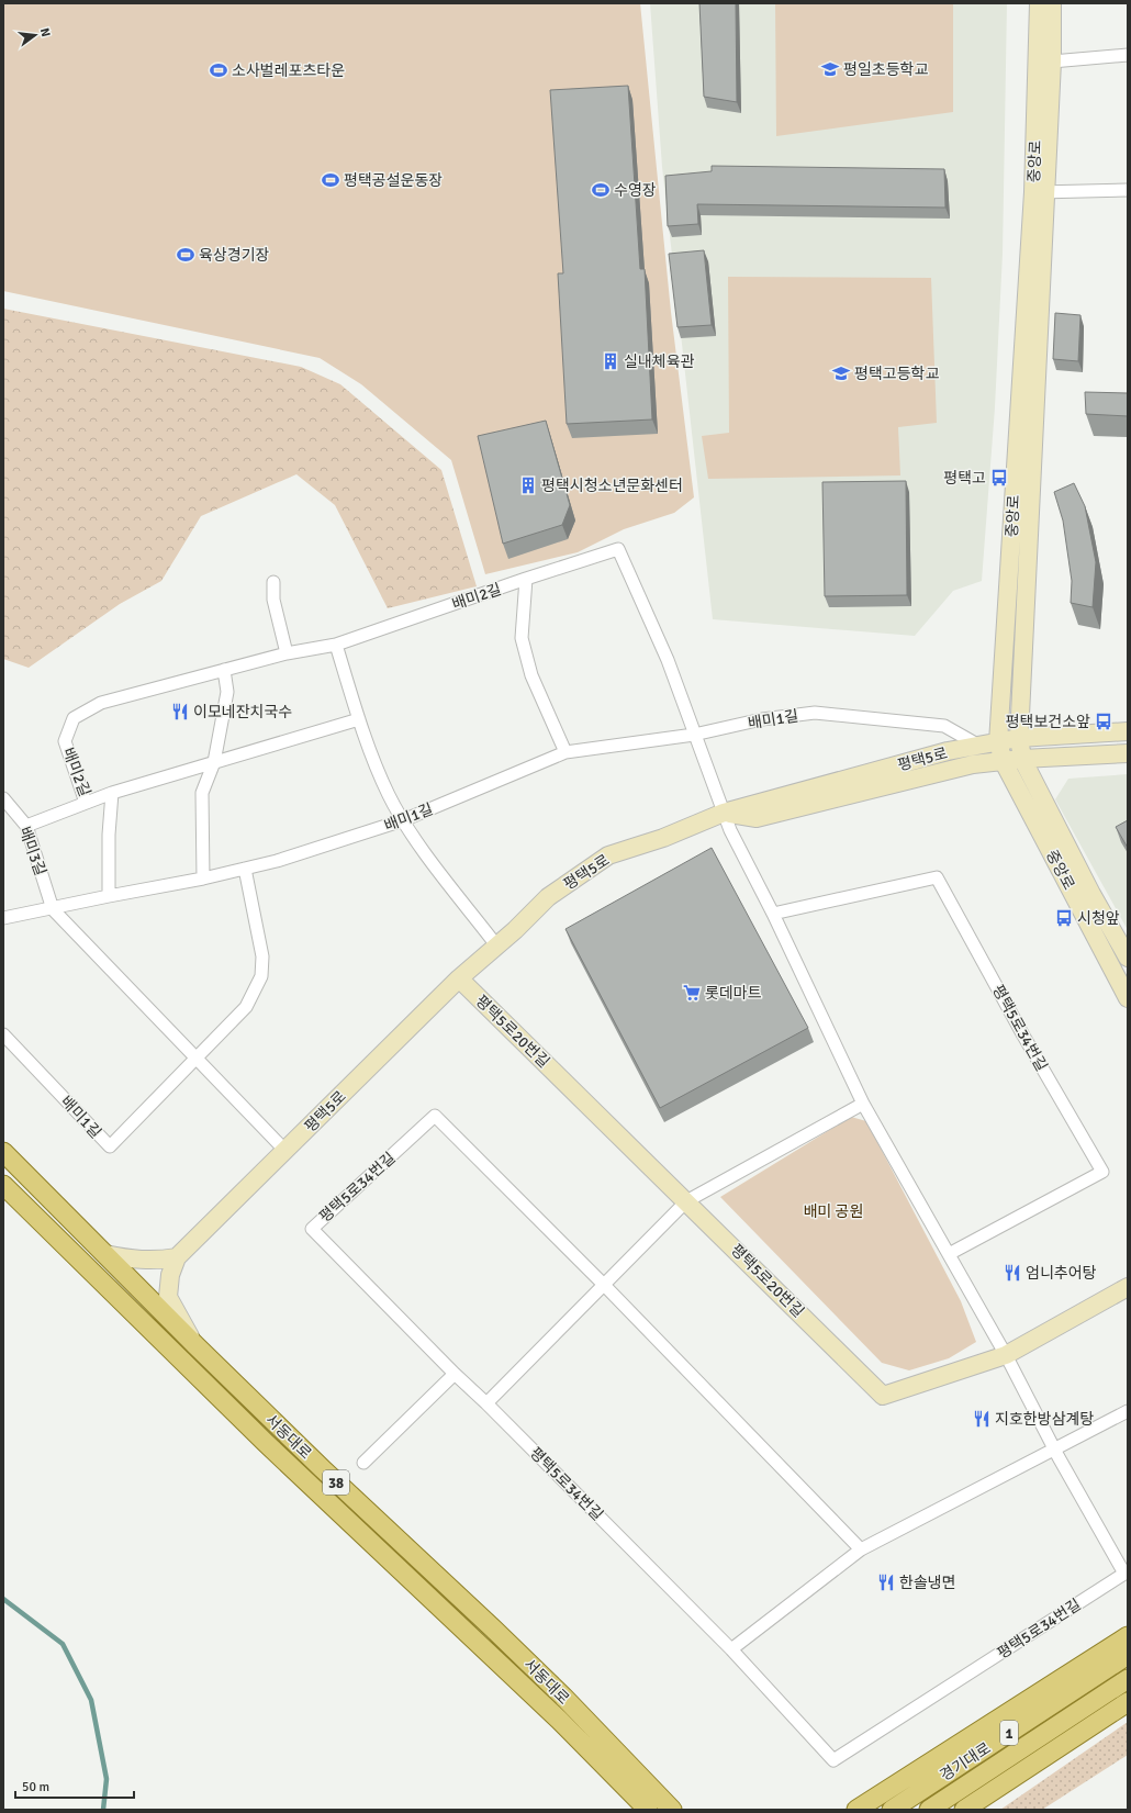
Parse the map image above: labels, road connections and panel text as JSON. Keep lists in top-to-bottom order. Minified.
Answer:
{"streets":{"main road":["서동대로","38","1","경기대로"],"street":["중앙로","배미2길","배미1길","평택5로","배미3길","평택5로34번길","평택5로20번길"]},"crossings":[["중앙로","평택5로"],["배미2길","평택5로34번길"],["배미1길","평택5로"],["배미1길","배미3길"],["배미1길","평택5로34번길"],["평택5로","평택5로34번길"],["평택5로","평택5로20번길"],["평택5로34번길","평택5로20번길"]],"parks":["배미 공원"],"places":{"school or university":["평일초등학교","평택고등학교"],"sports":["소사벌레포츠타운","평택공설운동장","수영장","육상경기장"],"building":["실내체육관","평택시청소년문화센터"],"bus stop":["평택고","평택보건소앞","시청앞"],"restaurant":["이모네잔치국수","엄니추어탕","지호한방삼계탕","한솔냉면"],"supermarket":["롯데마트"]},"scale_bar":"50 m","north":"right"}
